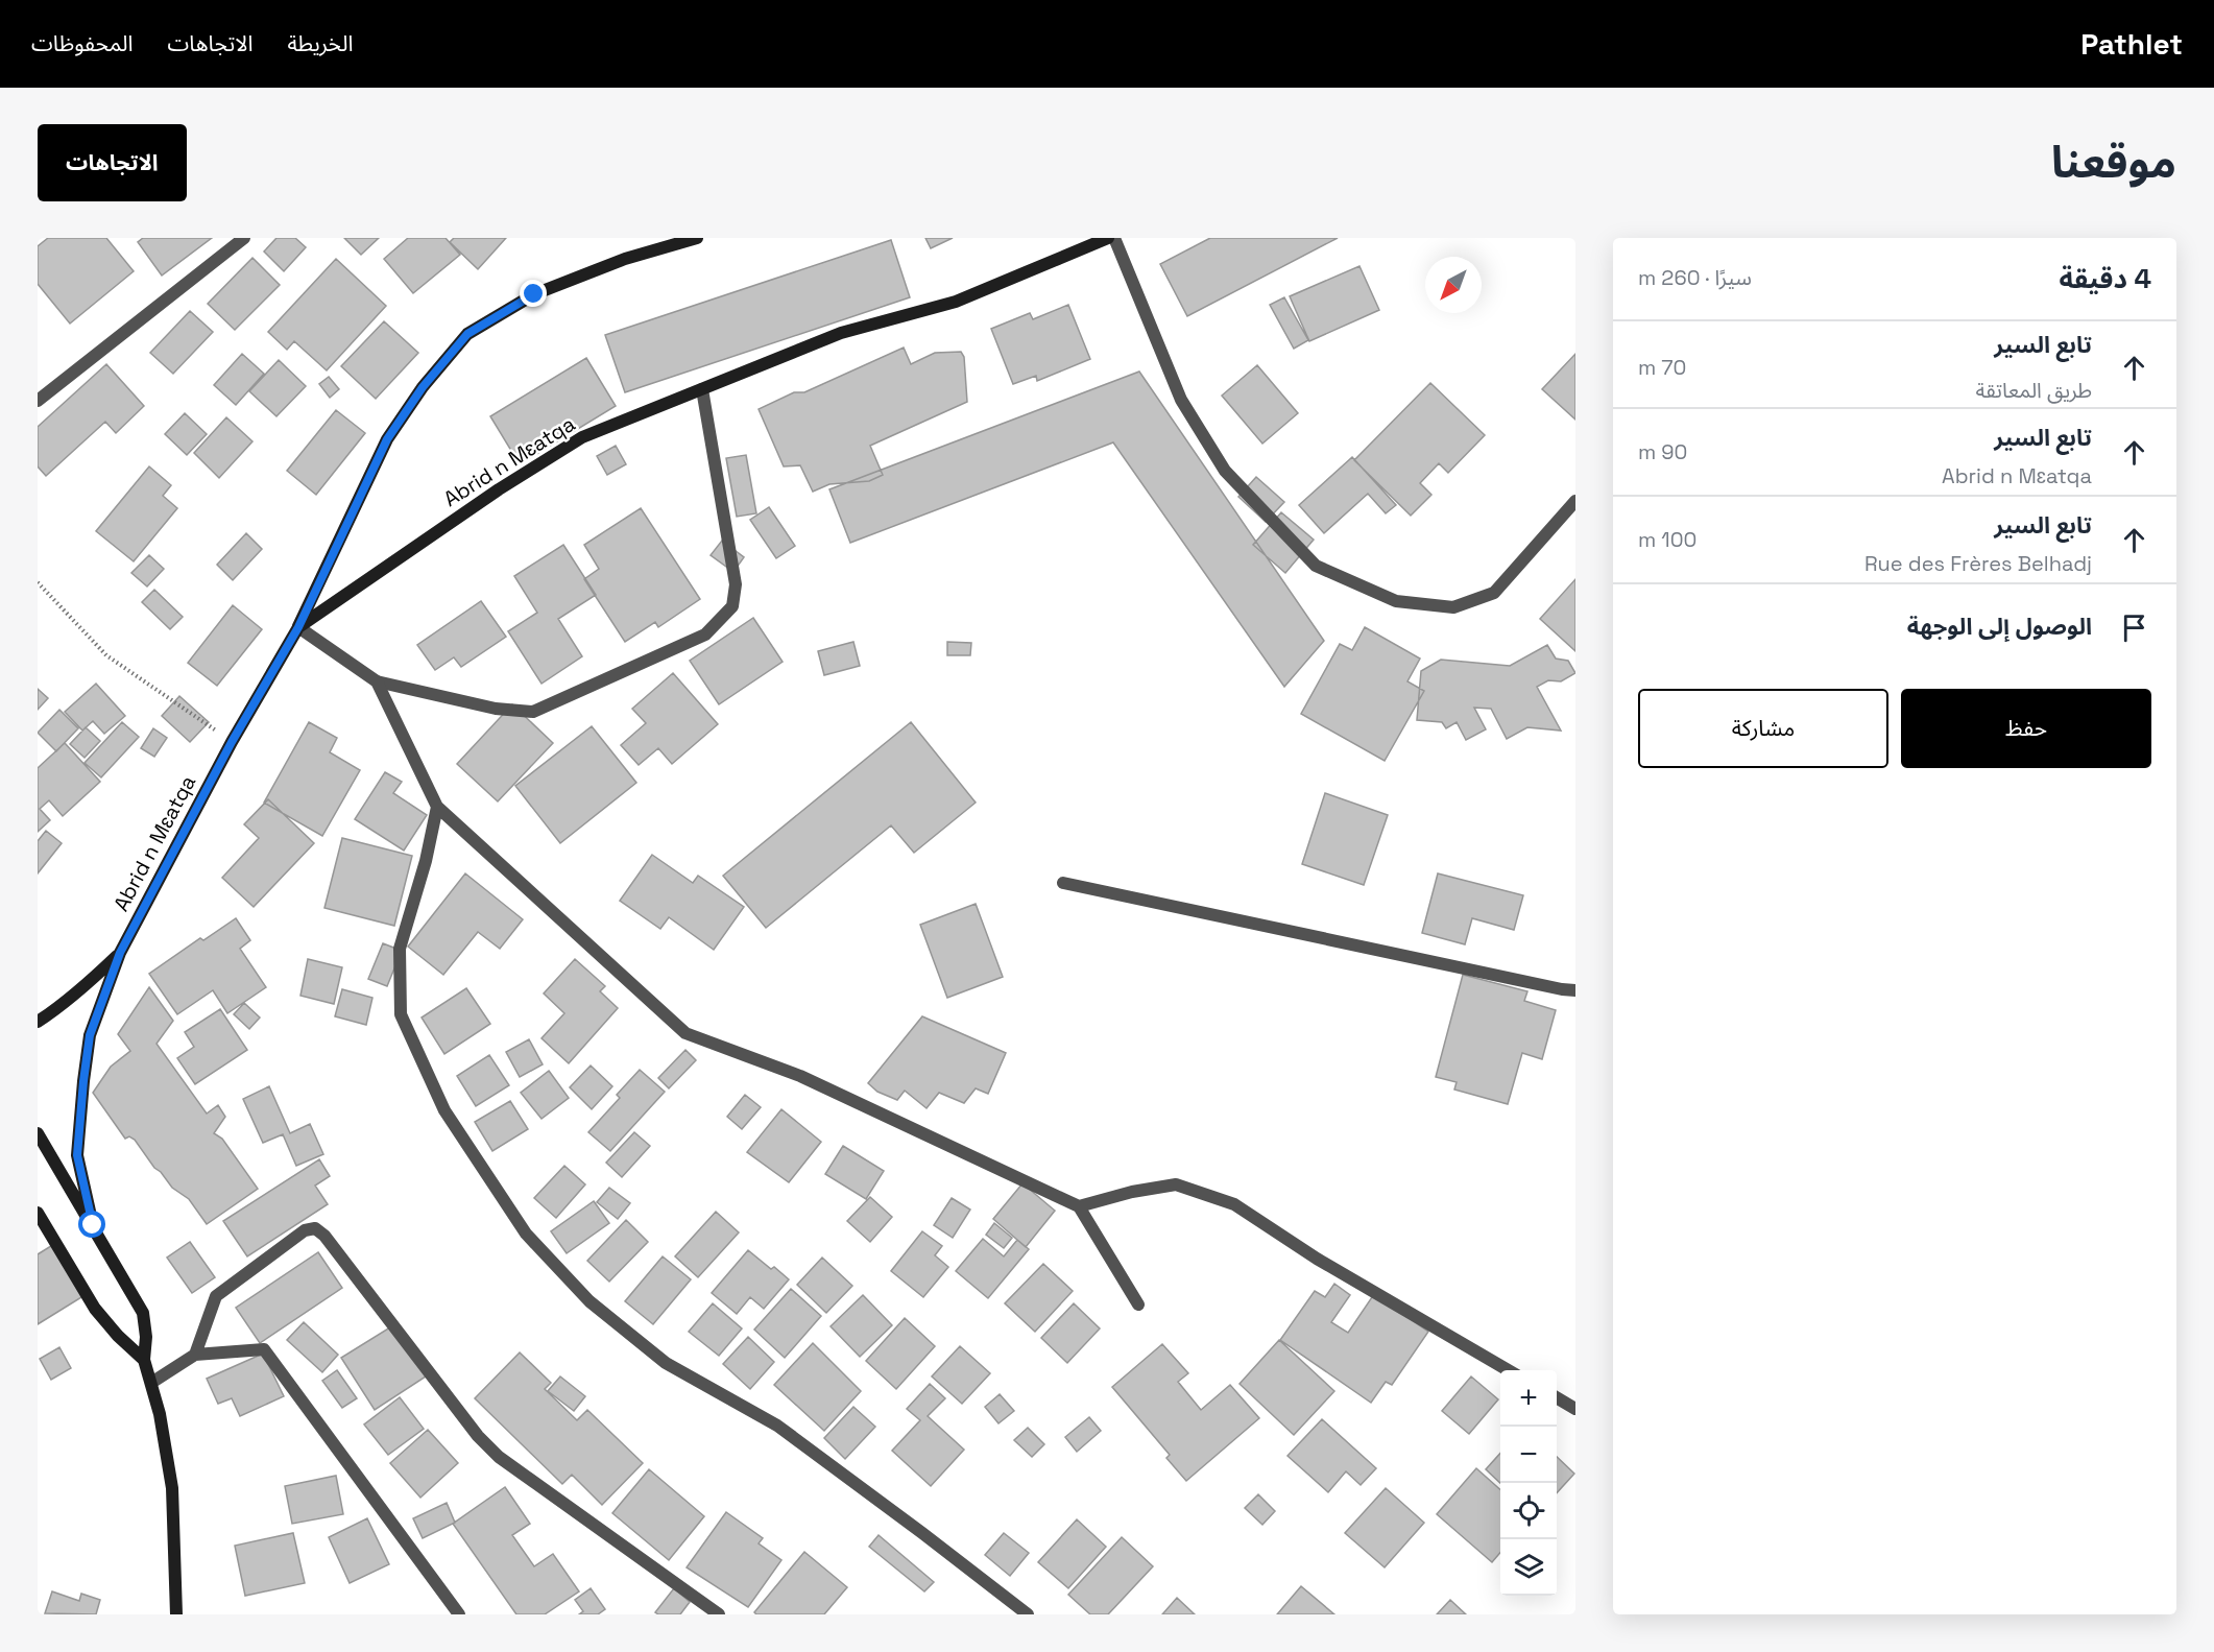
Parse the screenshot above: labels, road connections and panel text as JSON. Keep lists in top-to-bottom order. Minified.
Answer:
{"streets":{"main road":["Abrid n Mɛatqa"]},"north":"bottom left","page":{"header":"Pathlet","nav":["الخريطة","الاتجاهات","المحفوظات"],"title":"موقعنا","buttons":["الاتجاهات",["حفظ","مشاركة"]],"heading":["4 دقيقة","سيرًا · 260 m"],"list":[["تابع السير","طريق المعاتقة","70 m"],["تابع السير","Abrid n Mɛatqa","90 m"],["تابع السير","Rue des Frères Belhadj","100 m"],"الوصول إلى الوجهة"],"map_buttons":["+","−"]}}
